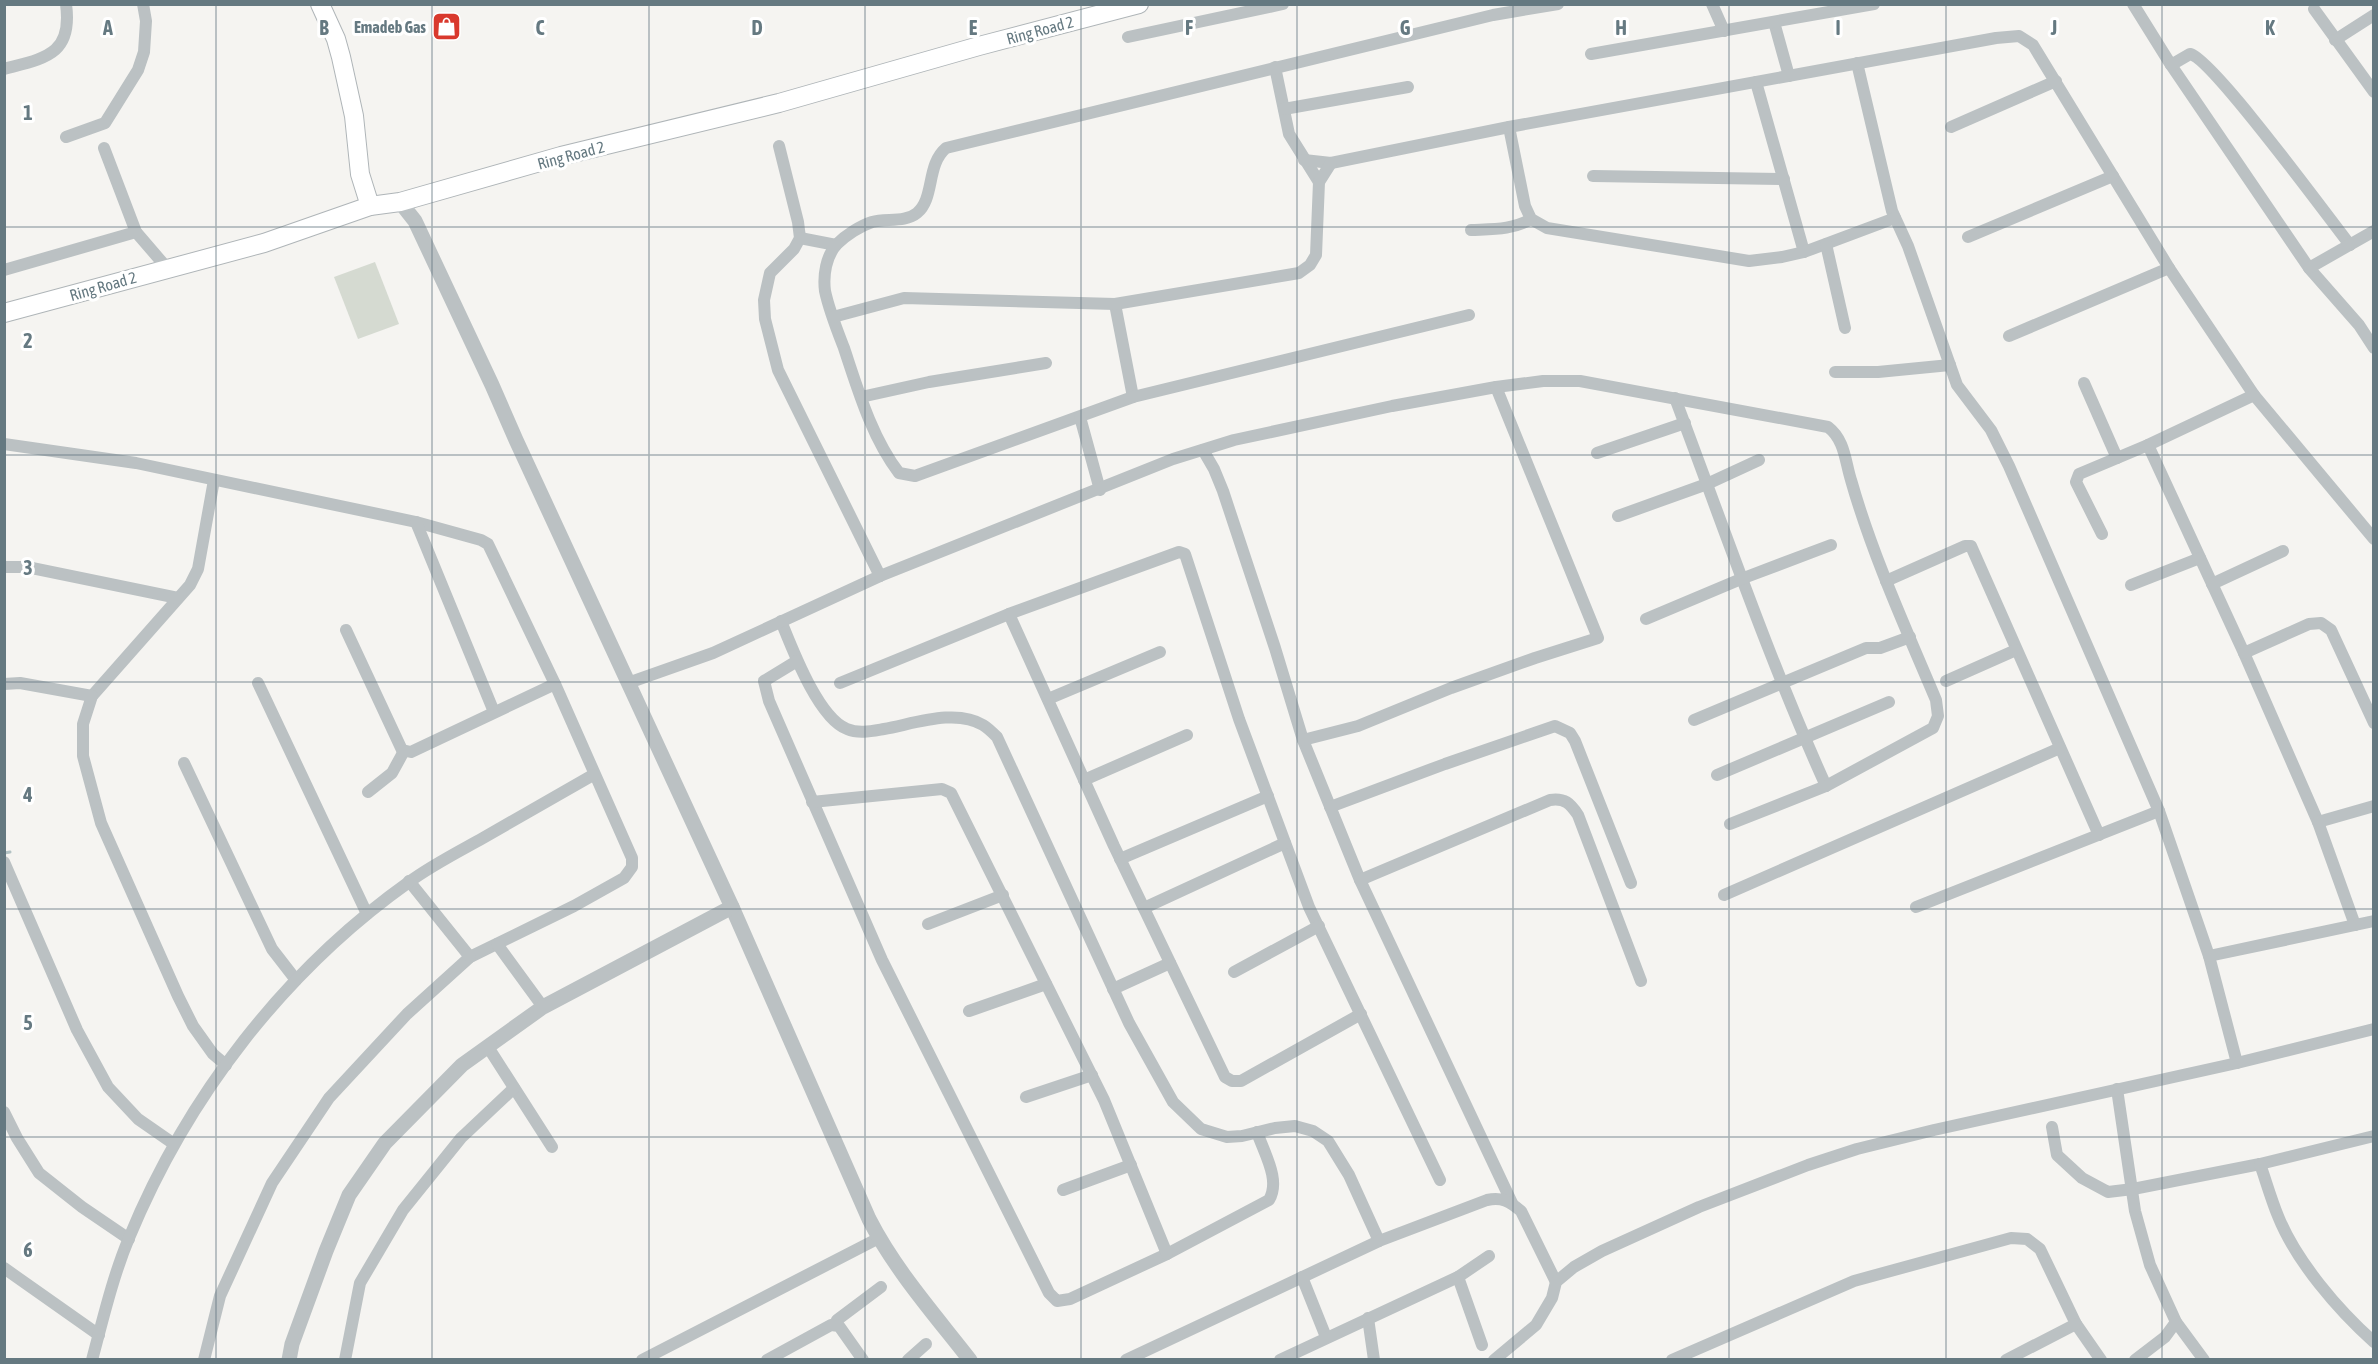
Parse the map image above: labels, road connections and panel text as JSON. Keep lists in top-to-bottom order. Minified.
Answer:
{"streets":{"main road":["Ring Road 2"]},"places":{"shop":["Emadeb Gas"]},"grid":{"columns":["A","B","C","D","E","F","G","H","I","J","K"],"rows":["1","2","3","4","5","6"]}}
